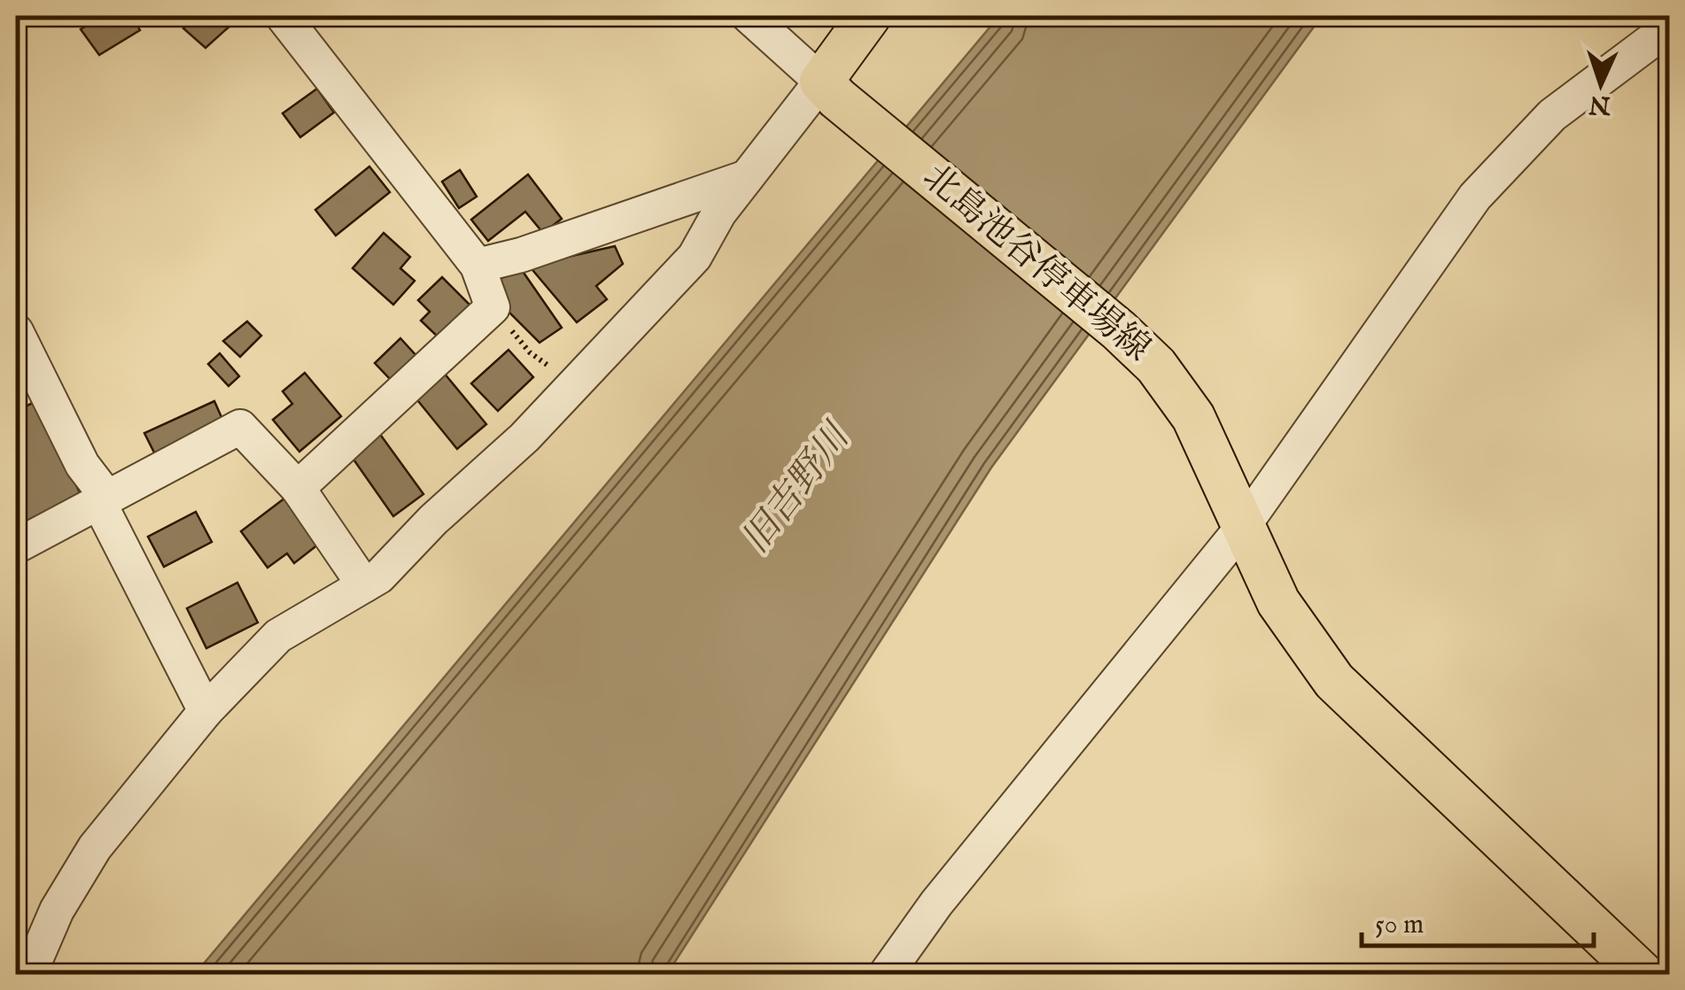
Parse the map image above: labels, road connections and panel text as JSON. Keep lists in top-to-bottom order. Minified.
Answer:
{"streets":{"main road":["北島池谷停車場線"]},"water":["旧吉野川"],"scale_bar":"50 m","north":"bottom"}
